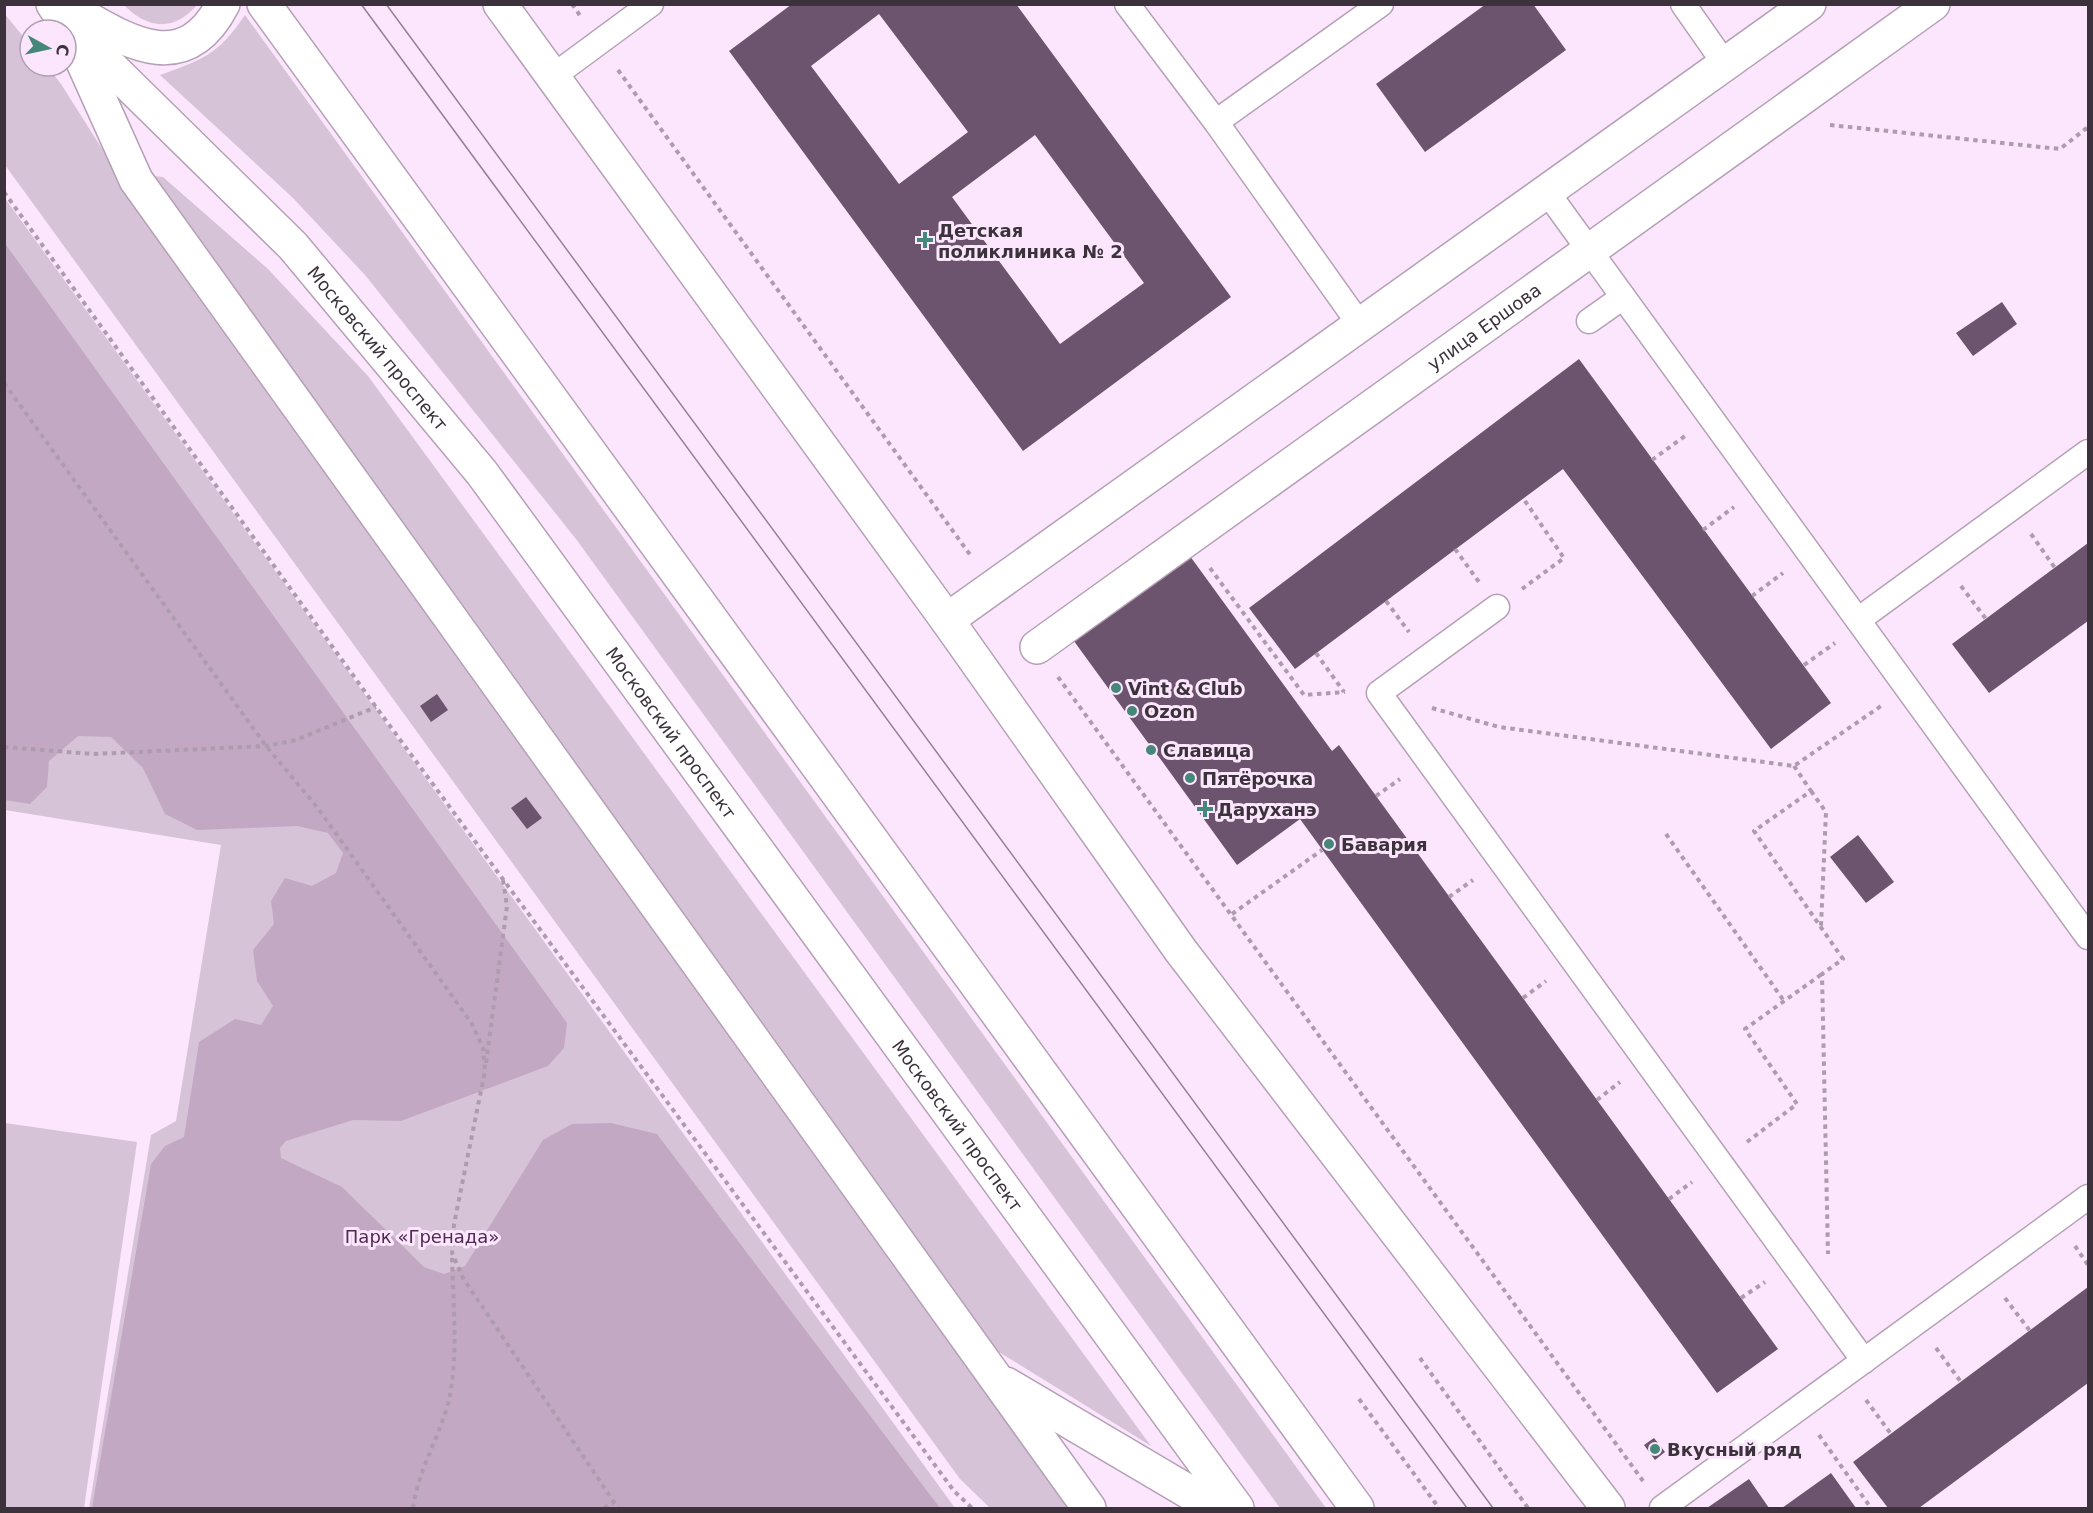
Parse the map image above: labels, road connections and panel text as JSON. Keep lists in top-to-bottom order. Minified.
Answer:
{"streets":{"street":["улица Ершова","Московский проспект"]},"parks":["Парк «Гренада»"],"places":{"health":["Детская поликлиника № 2","Даруханэ"],"other":["Vint & Club","Ozon","Славица","Пятёрочка","Бавария","Вкусный ряд"]},"north":"right"}
